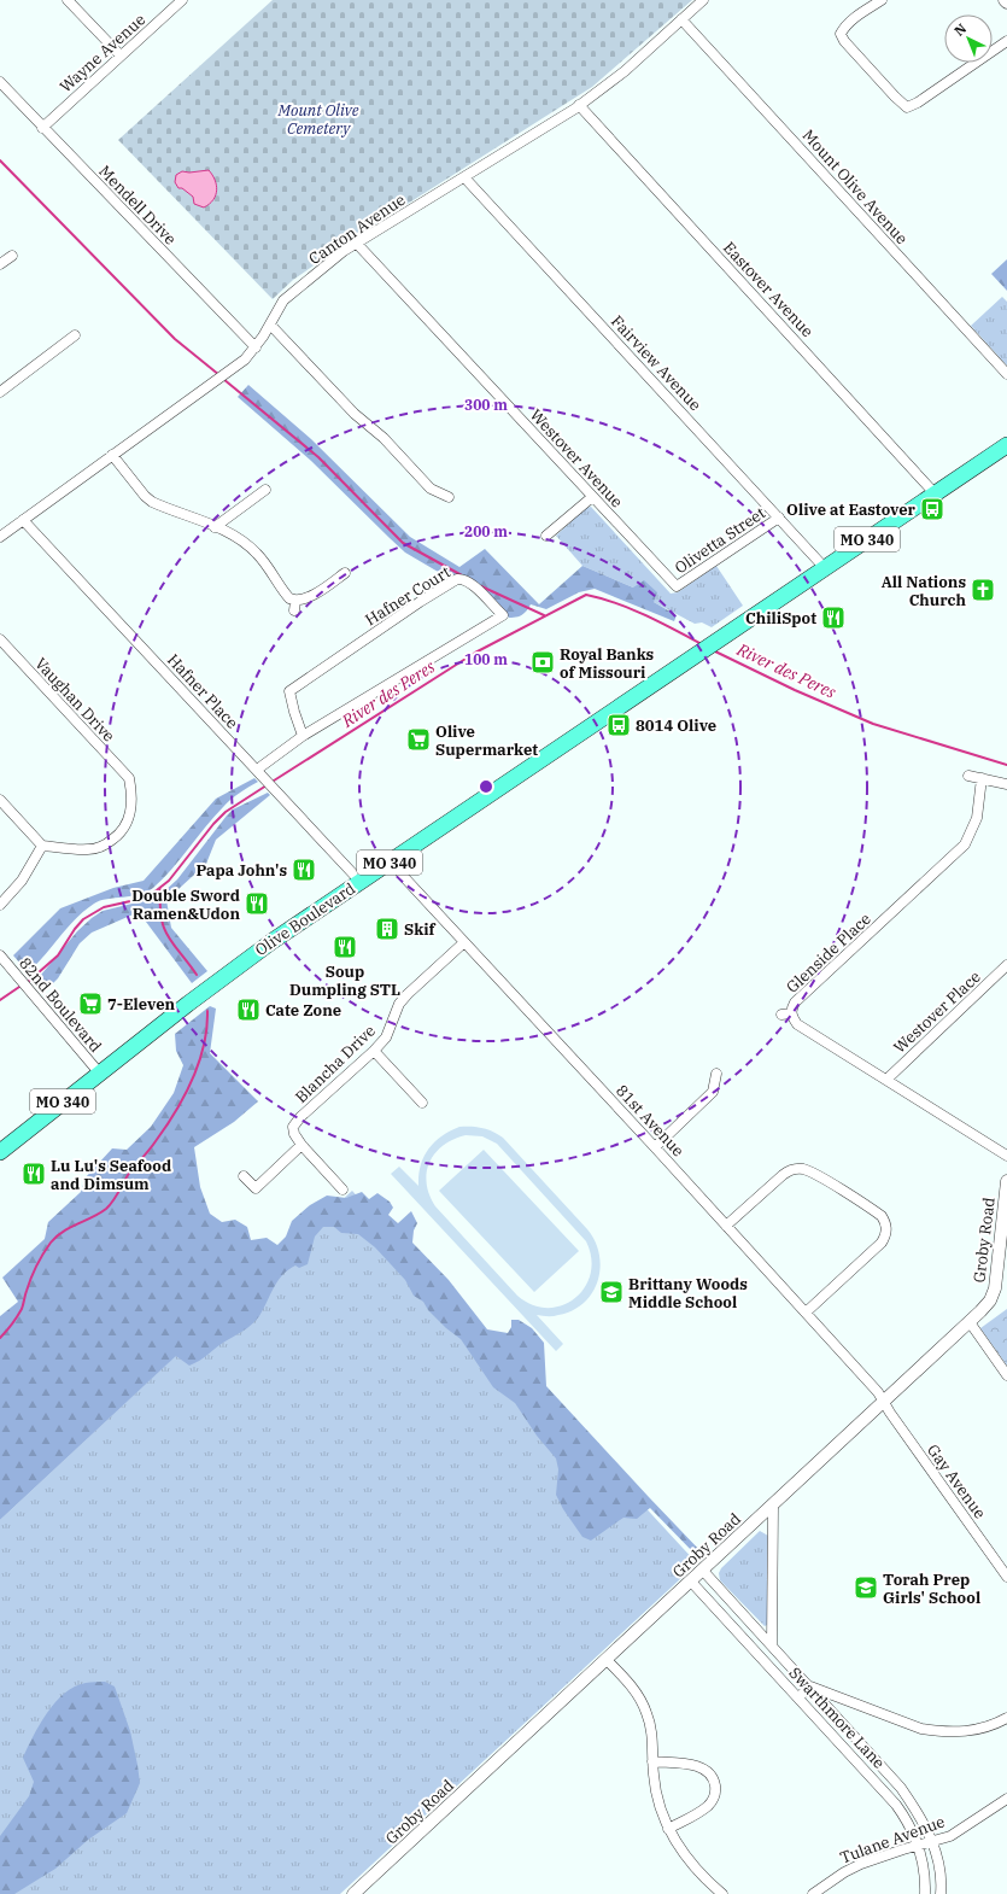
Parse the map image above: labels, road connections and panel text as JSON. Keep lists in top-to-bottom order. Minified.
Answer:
{"streets":{"main road":["MO 340","Olive Boulevard"],"street":["Wayne Avenue","Mount Olive Avenue","Mendell Drive","Canton Avenue","Eastover Avenue","Fairview Avenue","Westover Avenue","Olivetta Street","Hafner Court","Hafner Place","Vaughan Drive","Glenside Place","82nd Boulevard","Westover Place","Blancha Drive","81st Avenue","Groby Road","Gay Avenue","Swarthmore Lane","Tulane Avenue"]},"crossings":[["Wayne Avenue","Mendell Drive"],["Mount Olive Avenue","Canton Avenue"],["Mendell Drive","Canton Avenue"],["Canton Avenue","Eastover Avenue"],["Canton Avenue","Fairview Avenue"],["Canton Avenue","Westover Avenue"],["Canton Avenue","Hafner Place"],["Eastover Avenue","Olive Boulevard"],["Fairview Avenue","Olivetta Street"],["Fairview Avenue","Olive Boulevard"],["Westover Avenue","Olivetta Street"],["Hafner Court","Hafner Place"],["Hafner Place","Olive Boulevard"],["Olive Boulevard","82nd Boulevard"],["Olive Boulevard","81st Avenue"],["Glenside Place","Westover Place"],["Blancha Drive","81st Avenue"],["81st Avenue","Groby Road"],["81st Avenue","Gay Avenue"],["Groby Road","Gay Avenue"],["Groby Road","Swarthmore Lane"],["Swarthmore Lane","Tulane Avenue"]],"water":["River des Peres"],"parks":["Mount Olive Cemetery"],"places":{"bus stop":["Olive at Eastover","8014 Olive"],"church":["All Nations Church"],"restaurant":["ChiliSpot","Papa John's","Double Sword Ramen&Udon","Soup Dumpling STL","Cate Zone","Lu Lu's Seafood and Dimsum"],"bank":["Royal Banks of Missouri"],"supermarket":["Olive Supermarket","7-Eleven"],"building":["Skif"],"school or university":["Brittany Woods Middle School","Torah Prep Girls' School"]},"north":"top left","rings":["300 m","200 m","100 m"]}
